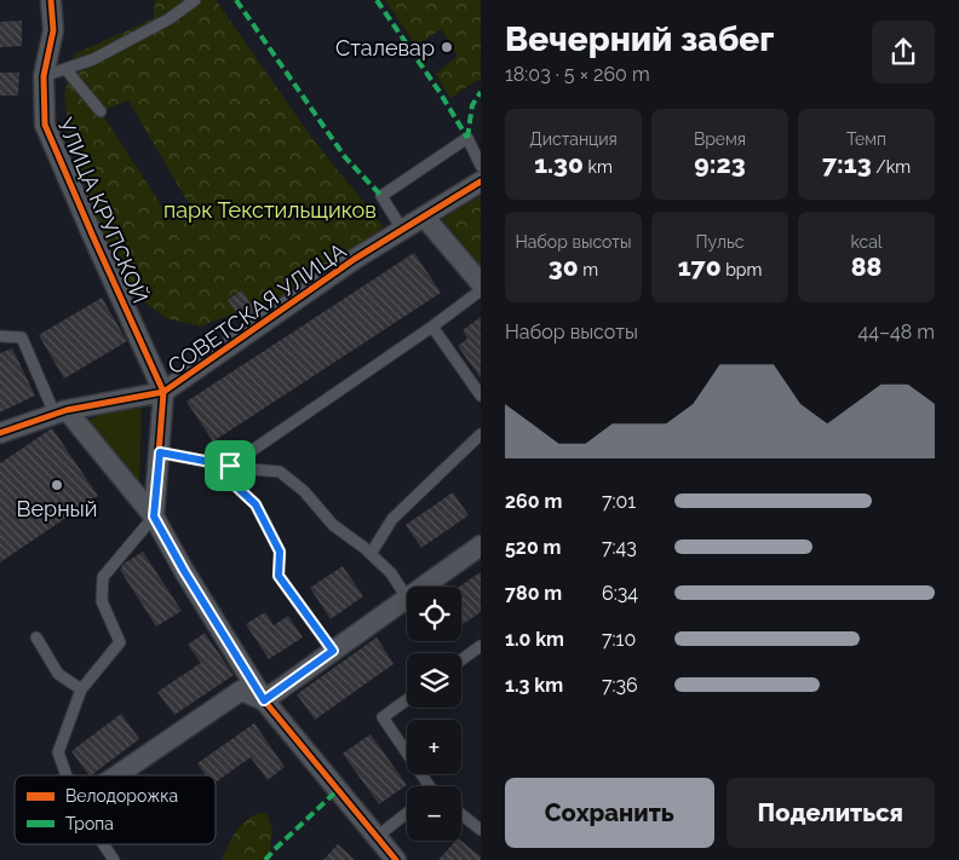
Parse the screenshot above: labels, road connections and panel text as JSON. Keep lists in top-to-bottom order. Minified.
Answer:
{"streets":{"street":["УЛИЦА КРУПСКОЙ","СОВЕТСКАЯ УЛИЦА"]},"crossings":[["УЛИЦА КРУПСКОЙ","СОВЕТСКАЯ УЛИЦА"]],"parks":["парк Текстильщиков"],"places":["Сталевар","Верный"],"legend":["Велодорожка","Тропа"],"page":{"heading":["Вечерний забег","18:03 · 5 × 260 m"],"stats":[["Дистанция","1.30 km"],["Время","9:23"],["Темп","7:13 /km"],["Набор высоты","30 m"],["Пульс","170 bpm"],["kcal","88"]],"chart":["Набор высоты","44–48 m"],"list":[{"name":"260 m","note":"7:01"},{"name":"520 m","note":"7:43"},{"name":"780 m","note":"6:34"},{"name":"1.0 km","note":"7:10"},{"name":"1.3 km","note":"7:36"}],"map_buttons":["+","−"],"buttons":["Сохранить","Поделиться"]}}
